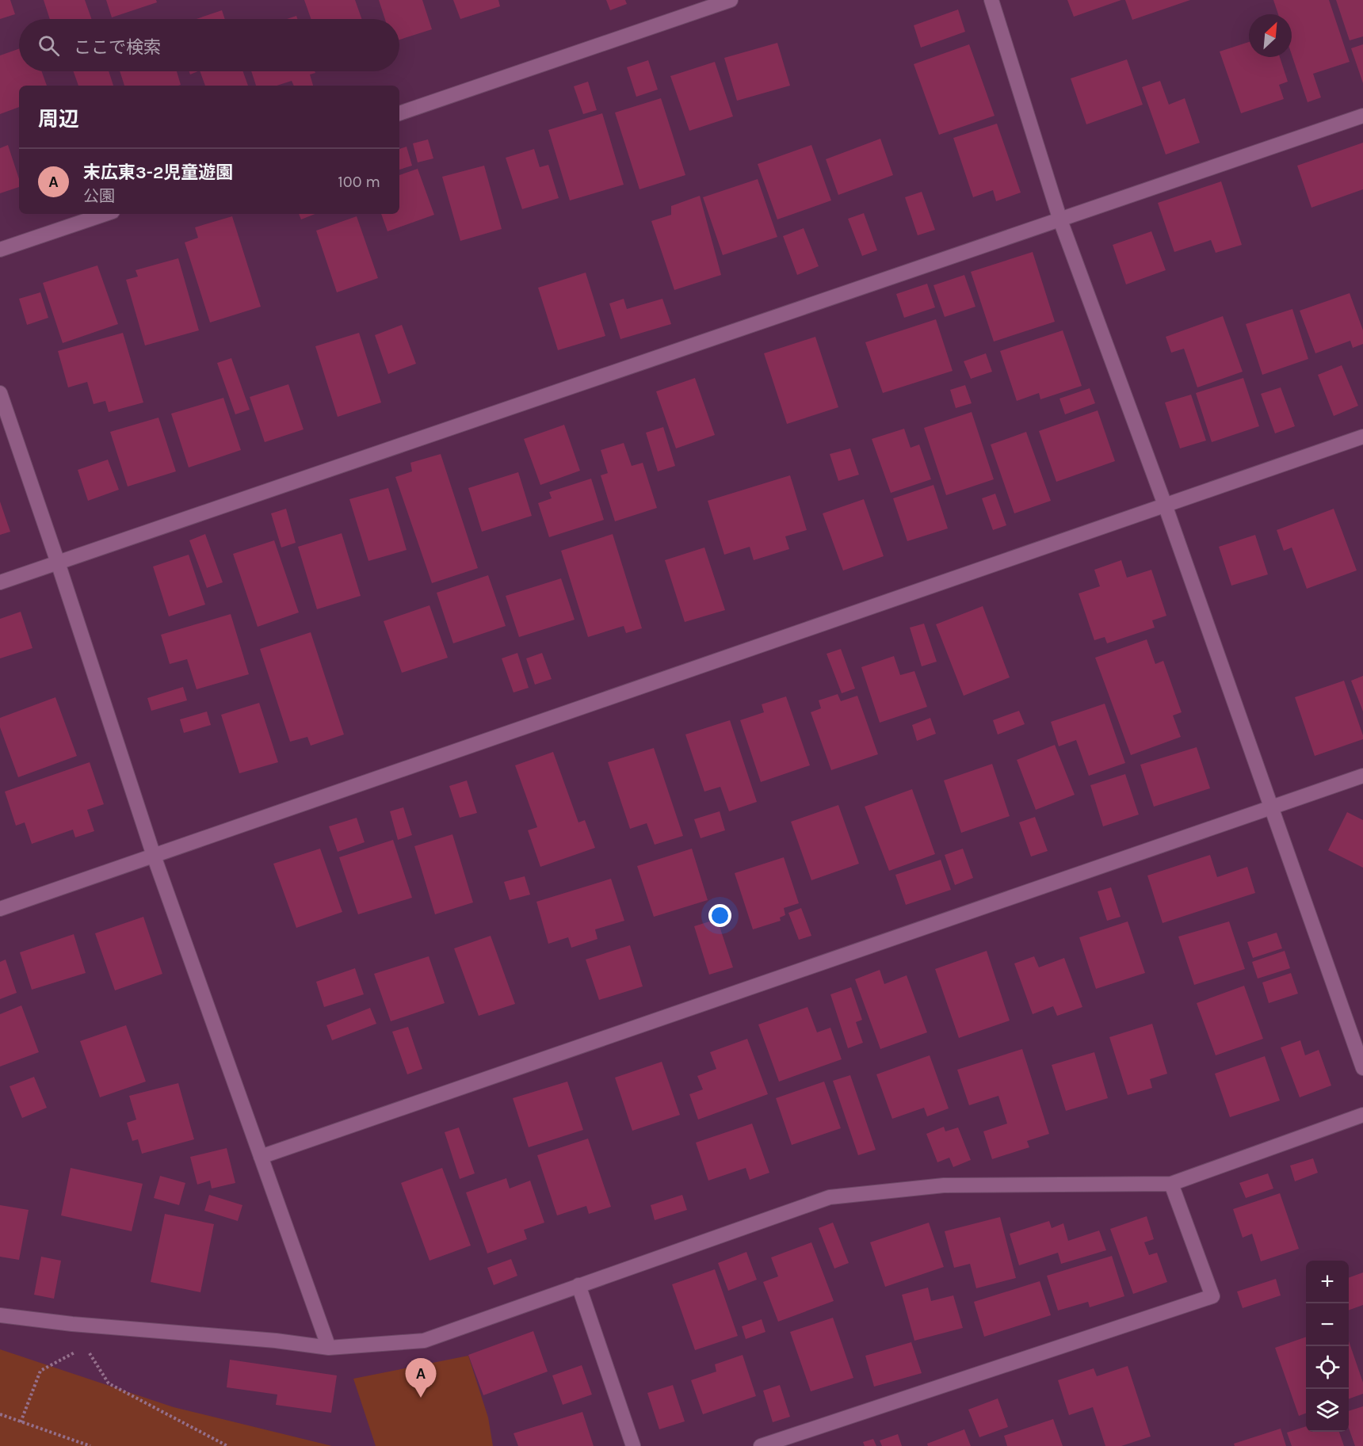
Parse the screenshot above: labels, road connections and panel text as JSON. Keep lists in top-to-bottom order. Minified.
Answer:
{"north":"top right","page":{"search":"ここで検索","heading":"周辺","list":[{"mark":"A","name":"末広東3-2児童遊園","note":"公園","value":"100 m"}],"map_buttons":["+","−"],"pins":"A"}}
